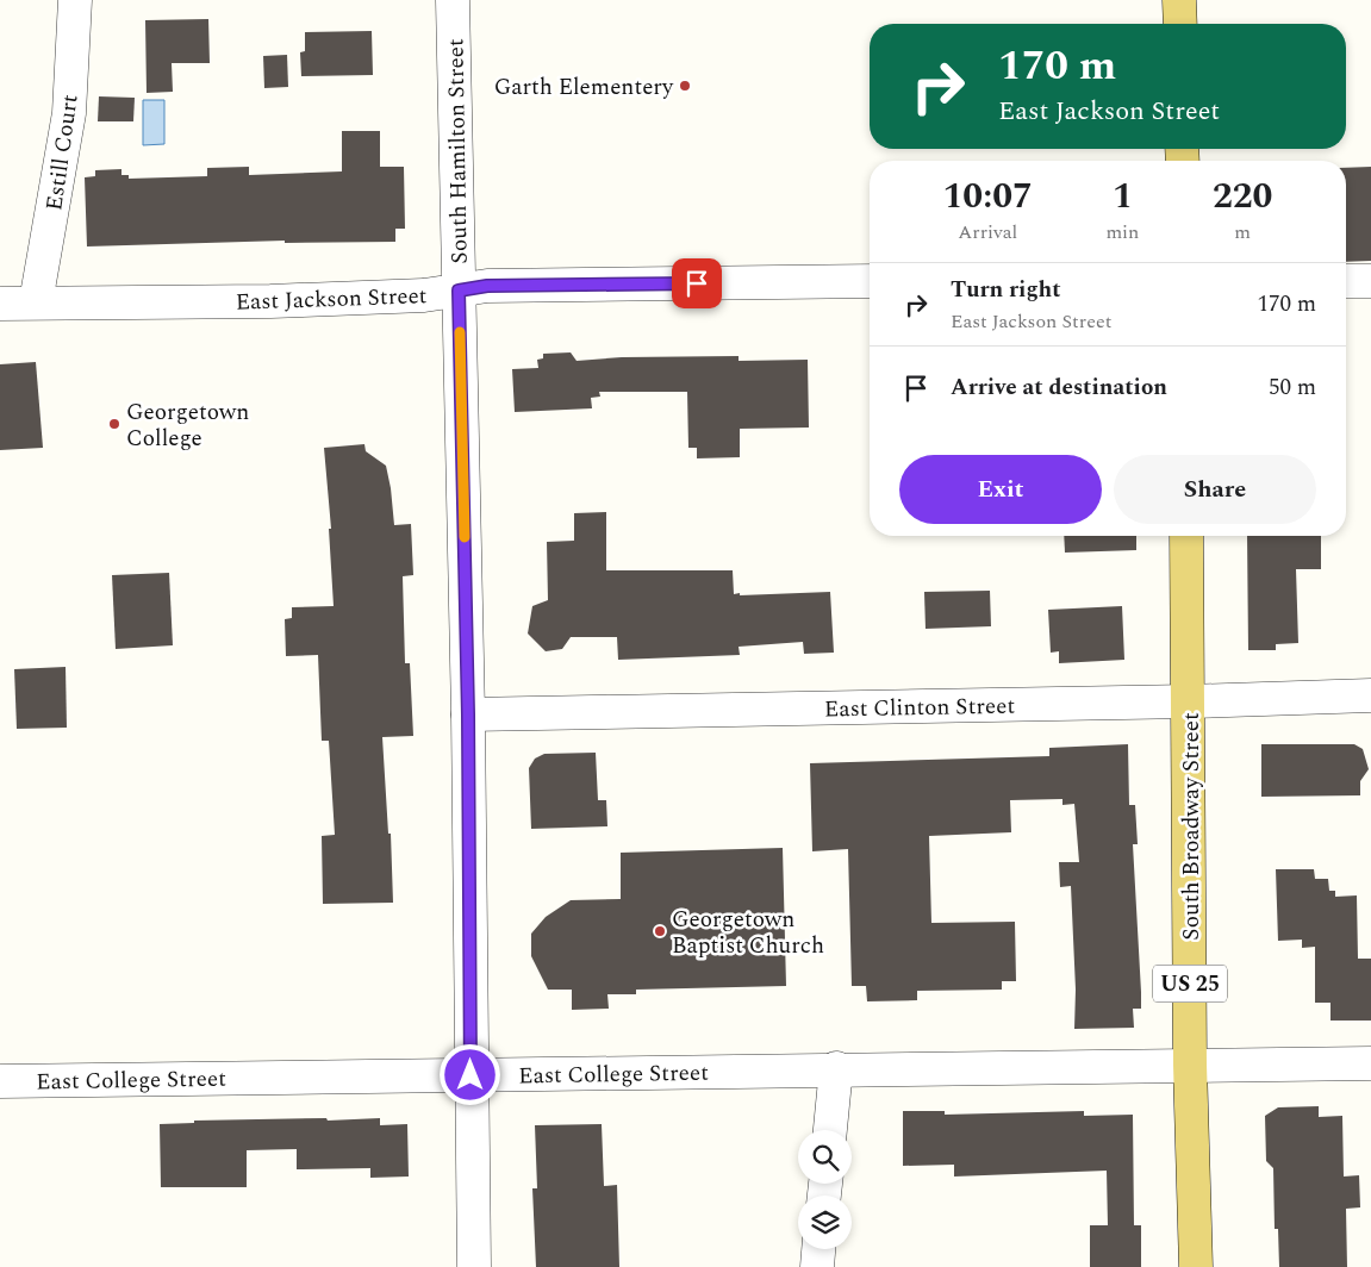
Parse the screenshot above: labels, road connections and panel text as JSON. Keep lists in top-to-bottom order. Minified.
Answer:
{"streets":{"main road":["South Broadway Street","US 25"],"street":["South Hamilton Street","Estill Court","East Jackson Street","East Clinton Street","East College Street"]},"crossings":[["South Hamilton Street","East Jackson Street"],["South Hamilton Street","East Clinton Street"],["South Hamilton Street","East College Street"],["Estill Court","East Jackson Street"],["East Clinton Street","South Broadway Street"],["South Broadway Street","East College Street"]],"places":["Garth Elementery","Georgetown College","Georgetown Baptist Church"],"page":{"turn":["170 m","East Jackson Street"],"eta":["10:07","Arrival","1","min","220","m"],"list":[{"name":"Turn right","note":"East Jackson Street","value":"170 m"},{"name":"Arrive at destination","value":"50 m"}],"buttons":["Exit","Share"]}}
